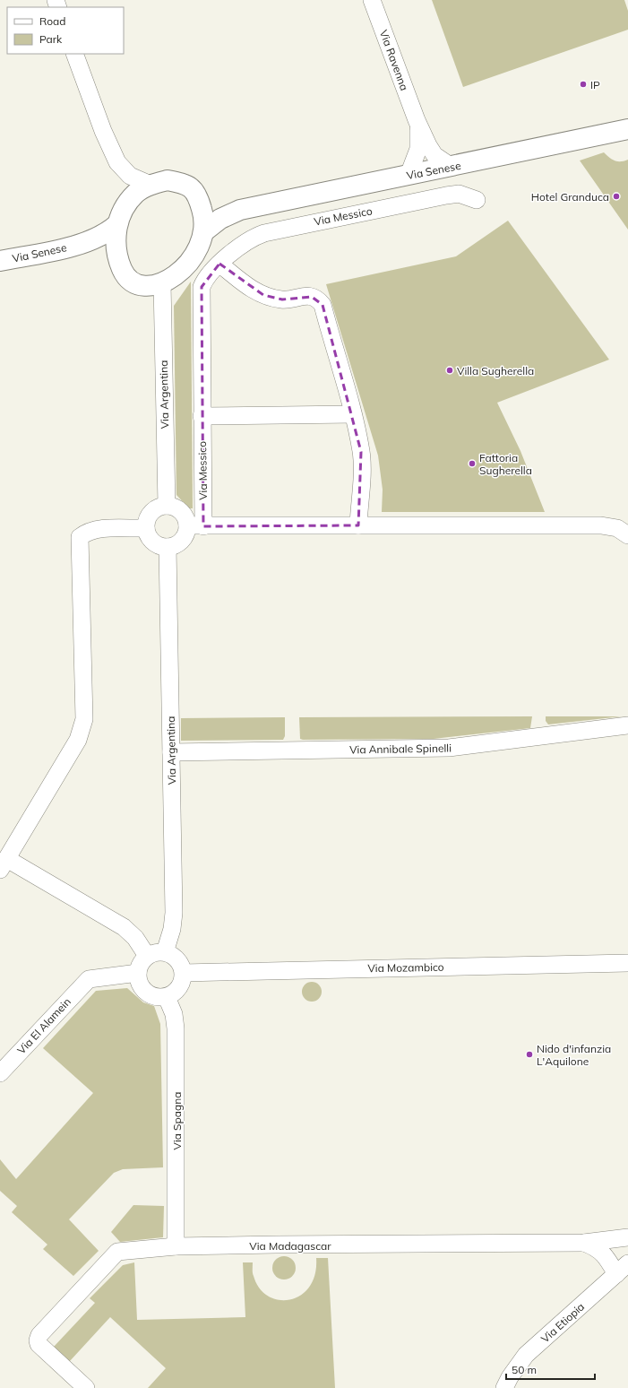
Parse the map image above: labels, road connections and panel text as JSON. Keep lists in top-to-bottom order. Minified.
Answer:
{"streets":{"main road":["Via Senese"],"street":["Via Ravenna","Via Messico","Via Argentina","Via Annibale Spinelli","Via Mozambico","Via El Alamein","Via Spagna","Via Madagascar","Via Etiopia"]},"crossings":[["Via Ravenna","Via Senese"],["Via Senese","Via Argentina"],["Via Messico","Via Argentina"],["Via Argentina","Via Annibale Spinelli"],["Via Argentina","Via Mozambico"],["Via Argentina","Via El Alamein"],["Via Argentina","Via Spagna"],["Via Mozambico","Via El Alamein"],["Via Mozambico","Via Spagna"],["Via El Alamein","Via Spagna"],["Via Spagna","Via Madagascar"],["Via Madagascar","Via Etiopia"]],"places":["IP","Hotel Granduca","Villa Sugherella","Fattoria Sugherella","Nido d'infanzia L'Aquilone"],"legend":["Road","Park"],"scale_bar":"50 m"}
